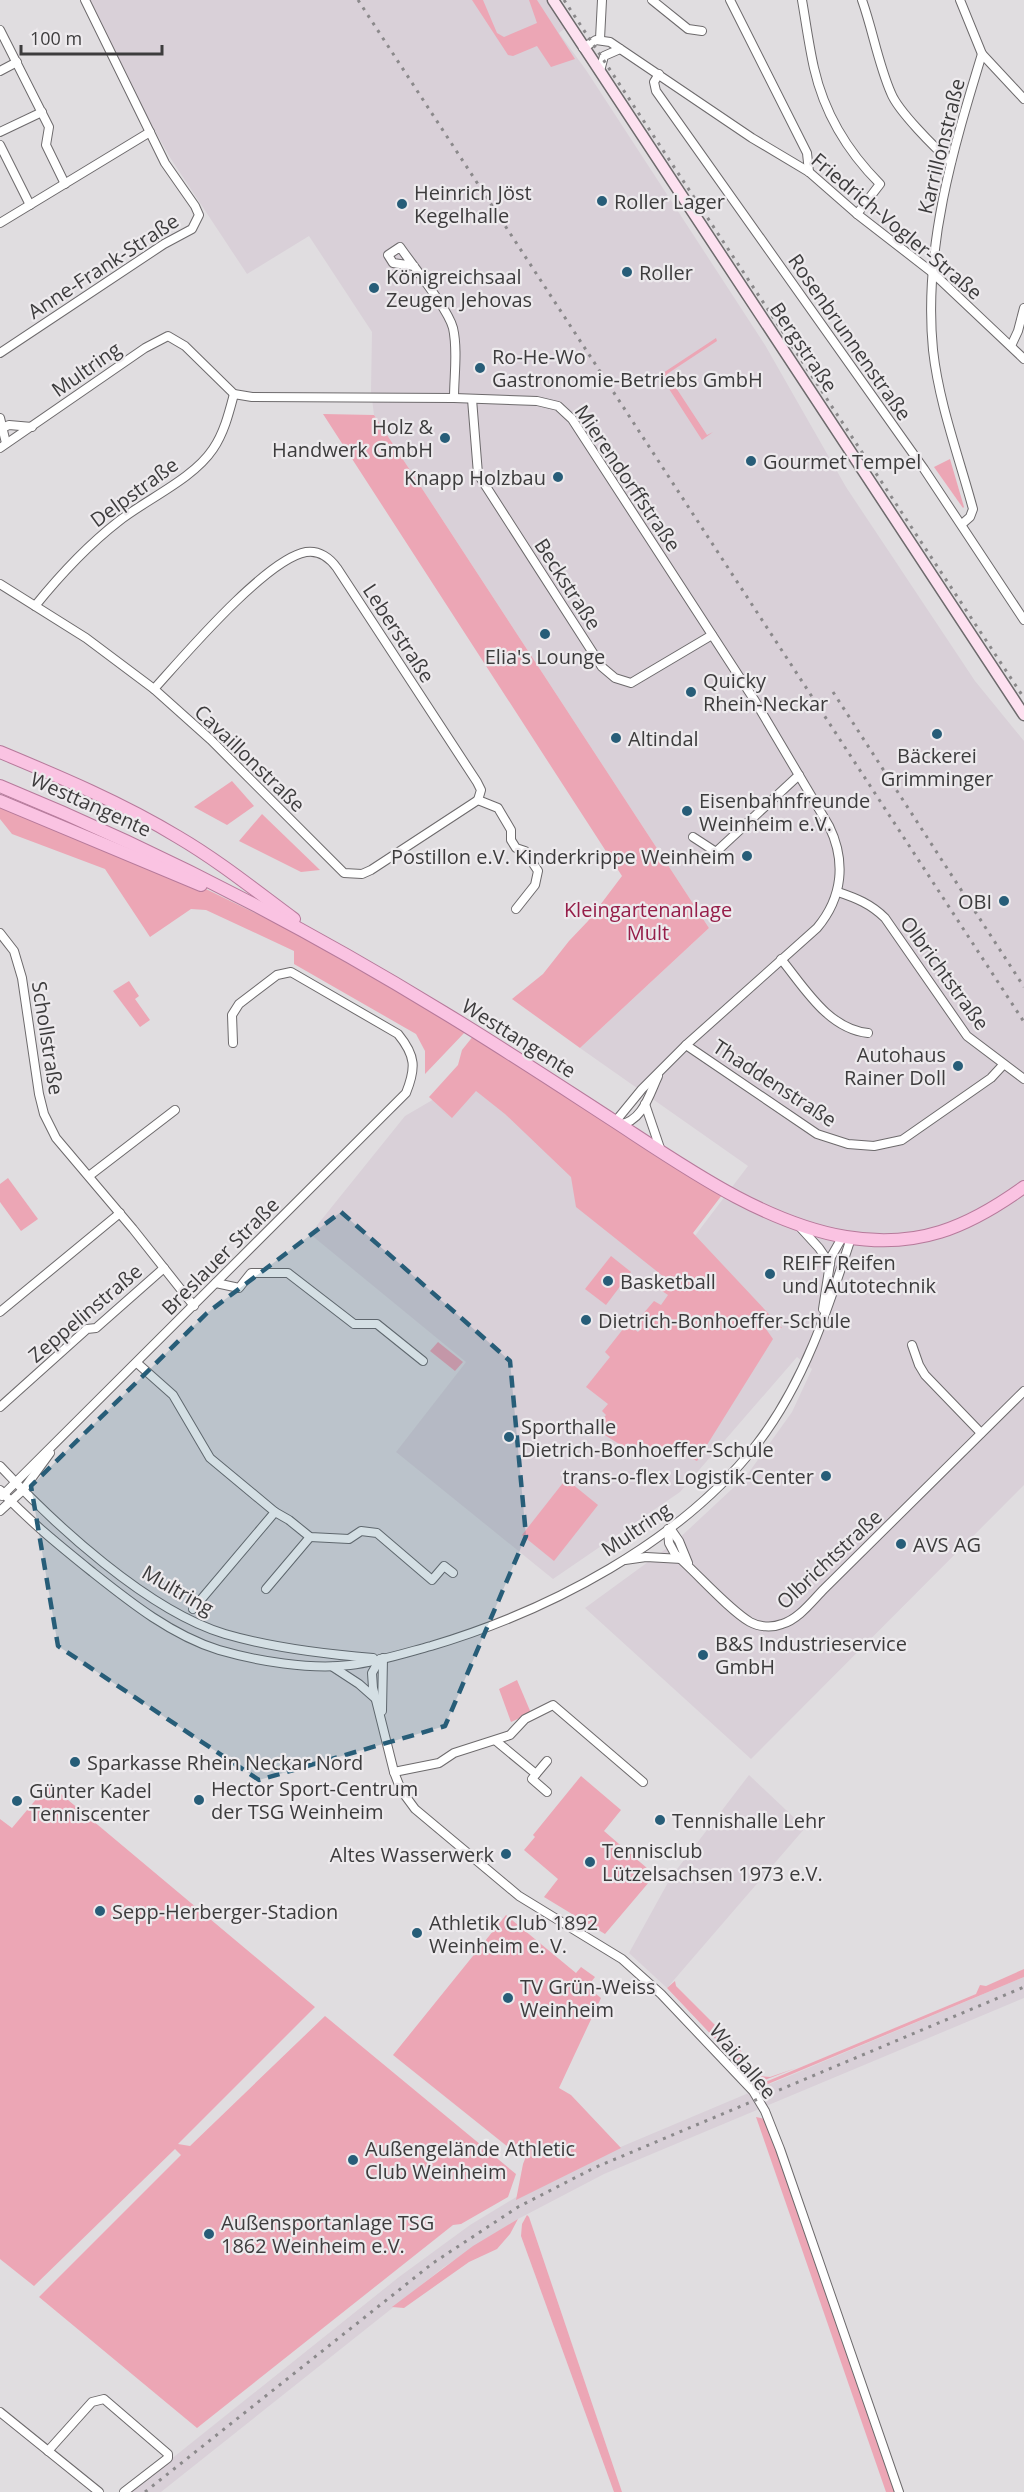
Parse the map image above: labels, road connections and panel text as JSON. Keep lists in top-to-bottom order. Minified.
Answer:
{"streets":{"main road":["Bergstraße","Westtangente"],"street":["Karrillonstraße","Friedrich-Vogler-Straße","Anne-Frank-Straße","Rosenbrunnenstraße","Multring","Mierendorffstraße","Delpstraße","Beckstraße","Leberstraße","Cavaillonstraße","Olbrichtstraße","Schollstraße","Thaddenstraße","Breslauer Straße","Zeppelinstraße","Waidallee"]},"crossings":[["Karrillonstraße","Friedrich-Vogler-Straße"],["Karrillonstraße","Rosenbrunnenstraße"],["Friedrich-Vogler-Straße","Rosenbrunnenstraße"],["Multring","Mierendorffstraße"],["Multring","Delpstraße"],["Multring","Westtangente"],["Multring","Olbrichtstraße"],["Multring","Breslauer Straße"],["Multring","Waidallee"],["Mierendorffstraße","Delpstraße"],["Mierendorffstraße","Beckstraße"],["Mierendorffstraße","Westtangente"],["Mierendorffstraße","Olbrichtstraße"],["Mierendorffstraße","Thaddenstraße"],["Delpstraße","Cavaillonstraße"],["Leberstraße","Cavaillonstraße"],["Olbrichtstraße","Thaddenstraße"],["Schollstraße","Breslauer Straße"],["Schollstraße","Zeppelinstraße"]],"parks":["Kleingartenanlage Mult"],"places":["Roller Lager","Heinrich Jöst Kegelhalle","Roller","Königreichsaal Zeugen Jehovas","Ro-He-Wo Gastronomie-Betriebs GmbH","Holz & Handwerk GmbH","Gourmet Tempel","Knapp Holzbau","Elia's Lounge","Quicky Rhein-Neckar","Bäckerei Grimminger","Altindal","Eisenbahnfreunde Weinheim e.V.","Postillon e.V. Kinderkrippe Weinheim","OBI","Autohaus Rainer Doll","REIFF Reifen und Autotechnik","Basketball","Dietrich-Bonhoeffer-Schule","Sporthalle Dietrich-Bonhoeffer-Schule","trans-o-flex Logistik-Center","AVS AG","B&S Industrieservice GmbH","Sparkasse Rhein Neckar Nord","Hector Sport-Centrum der TSG Weinheim","Günter Kadel Tenniscenter","Tennishalle Lehr","Altes Wasserwerk","Tennisclub Lützelsachsen 1973 e.V.","Sepp-Herberger-Stadion","Athletik Club 1892 Weinheim e. V.","TV Grün-Weiss Weinheim","Außengelände Athletic Club Weinheim","Außensportanlage TSG 1862 Weinheim e.V."],"scale_bar":"100 m"}
